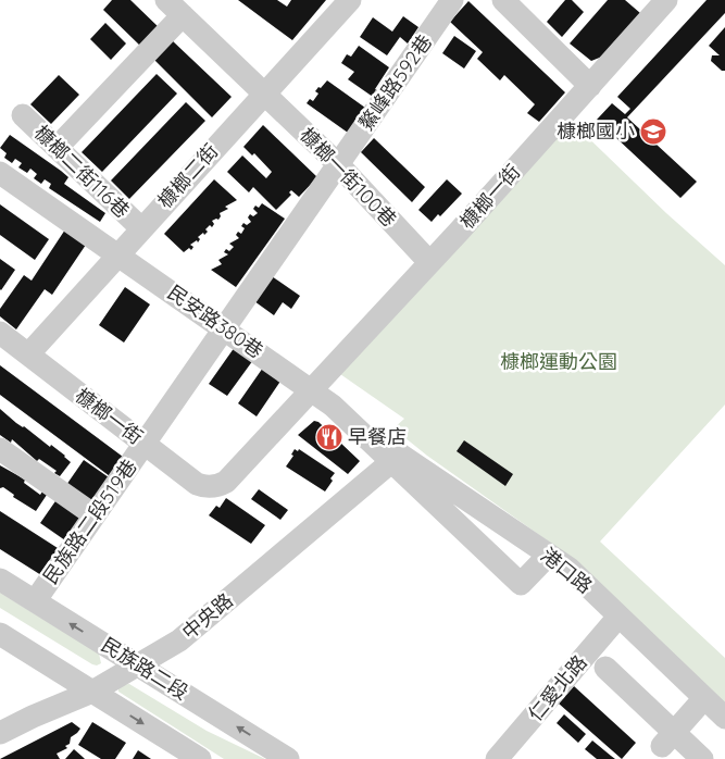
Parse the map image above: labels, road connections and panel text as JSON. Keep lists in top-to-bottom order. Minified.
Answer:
{"streets":{"street":["鰲峰路592巷","槺榔二街116巷","槺榔二街","槺榔一街100巷","槺榔一街","民安路380巷","民族路二段519巷","港口路","中央路","民族路二段","仁愛北路"]},"crossings":[["鰲峰路592巷","槺榔一街100巷"],["鰲峰路592巷","民安路380巷"],["鰲峰路592巷","民族路二段519巷"],["槺榔二街116巷","槺榔二街"],["槺榔二街116巷","民安路380巷"],["槺榔二街","槺榔一街100巷"],["槺榔二街","槺榔一街"],["槺榔二街","民安路380巷"],["槺榔一街100巷","槺榔一街"],["槺榔一街","民安路380巷"],["槺榔一街","民族路二段519巷"],["民安路380巷","民族路二段519巷"],["民族路二段519巷","民族路二段"],["港口路","中央路"],["港口路","仁愛北路"],["中央路","民族路二段"]],"parks":["槺榔運動公園"],"places":{"school or university":["槺榔國小"],"restaurant":["早餐店"]}}
